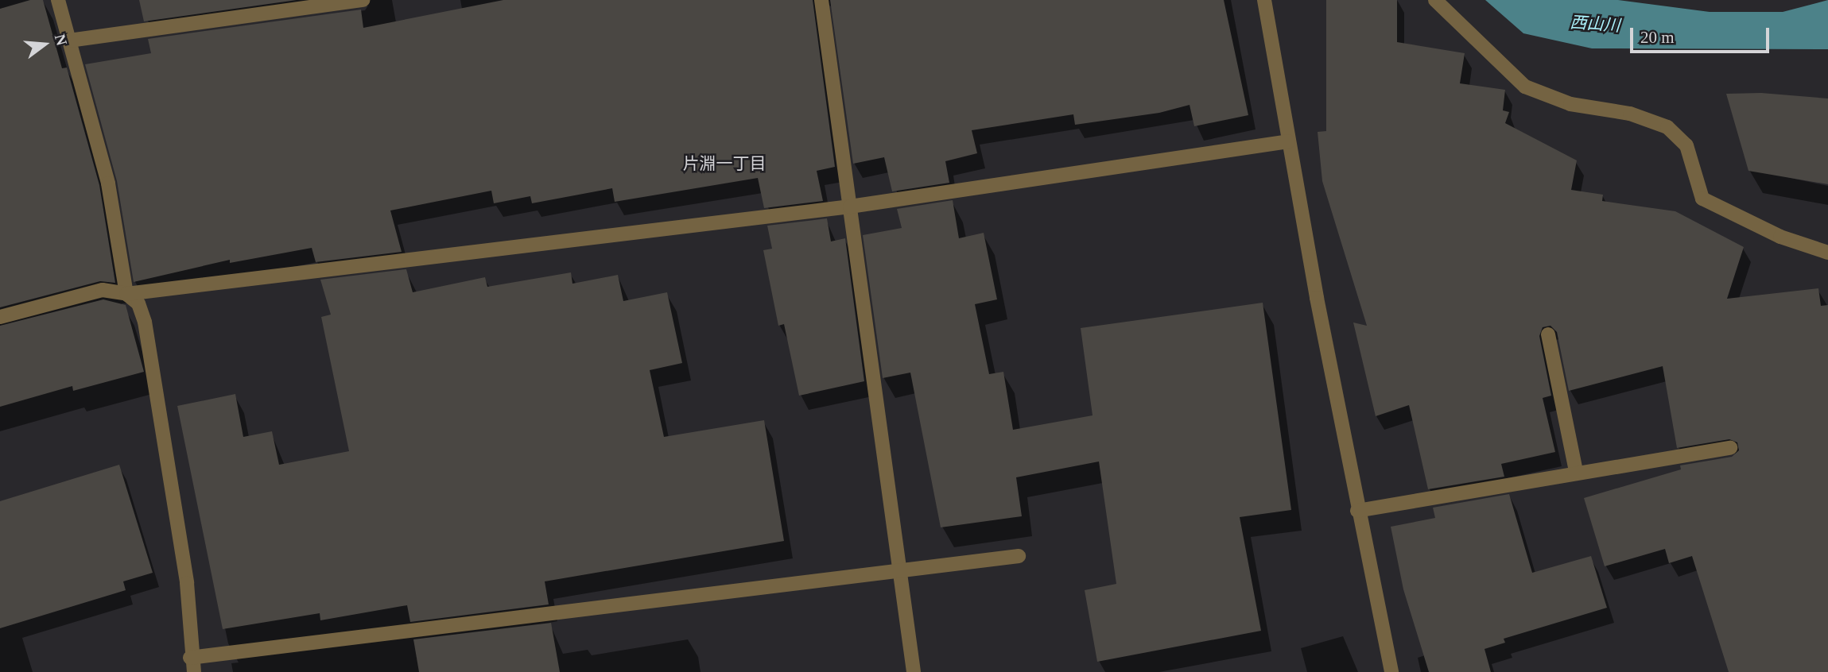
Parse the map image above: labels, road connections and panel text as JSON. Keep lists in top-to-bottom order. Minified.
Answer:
{"districts":["片淵一丁目"],"water":["西山川"],"scale_bar":"20 m","north":"right"}
